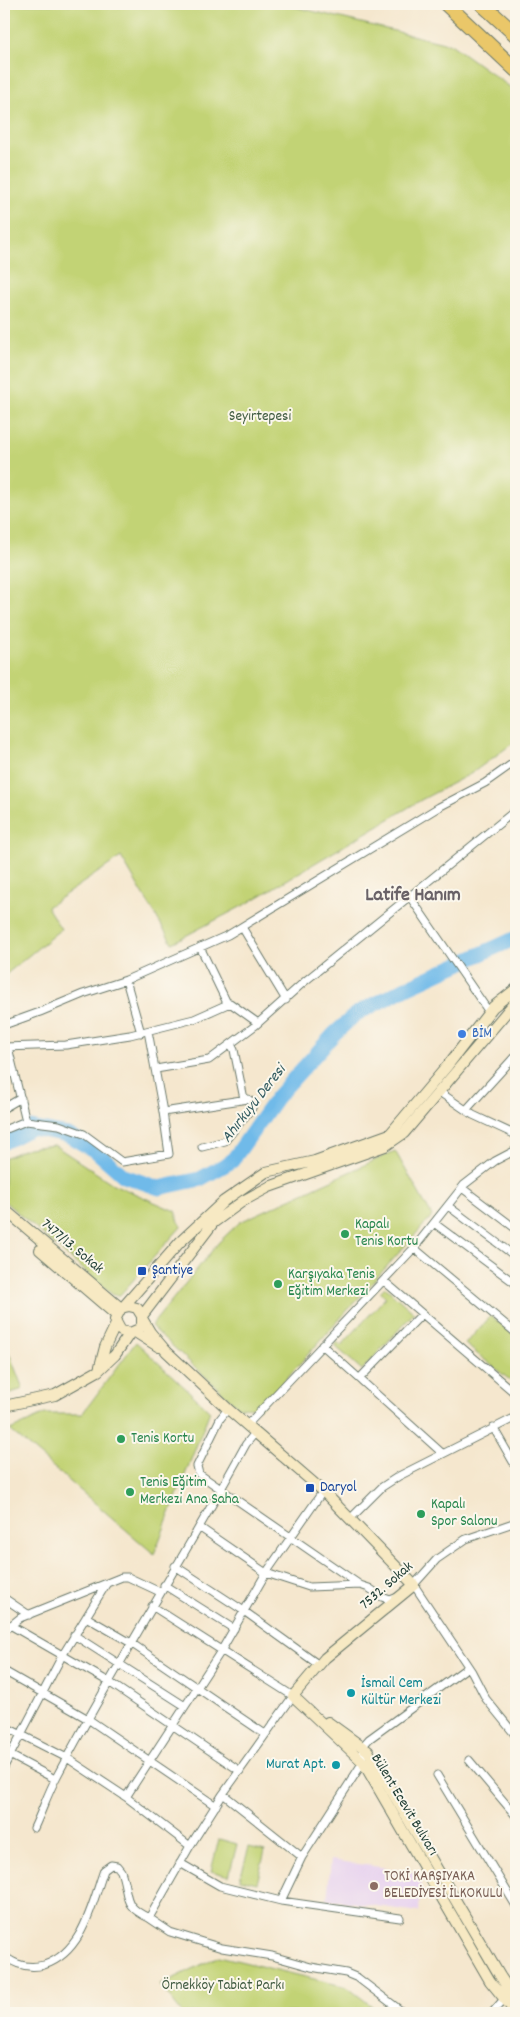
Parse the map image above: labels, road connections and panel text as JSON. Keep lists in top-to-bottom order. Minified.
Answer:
{"streets":{"street":["7477/13. Sokak","7532. Sokak","Bülent Ecevit Bulvarı"]},"crossings":[["7532. Sokak","Bülent Ecevit Bulvarı"]],"districts":["Latife Hanım"],"water":["Ahırkuyu Deresi"],"parks":["Seyirtepesi","Örnekköy Tabiat Parkı"],"places":{"other":["BİM","Kapalı Tenis Kortu","Karşıyaka Tenis Eğitim Merkezi","Tenis Kortu","Tenis Eğitim Merkezi Ana Saha","Kapalı Spor Salonu","İsmail Cem Kültür Merkezi","Murat Apt.","TOKİ KARŞIYAKA BELEDİYESİ İLKOKULU"],"transit":["Şantiye","Daryol"]}}
